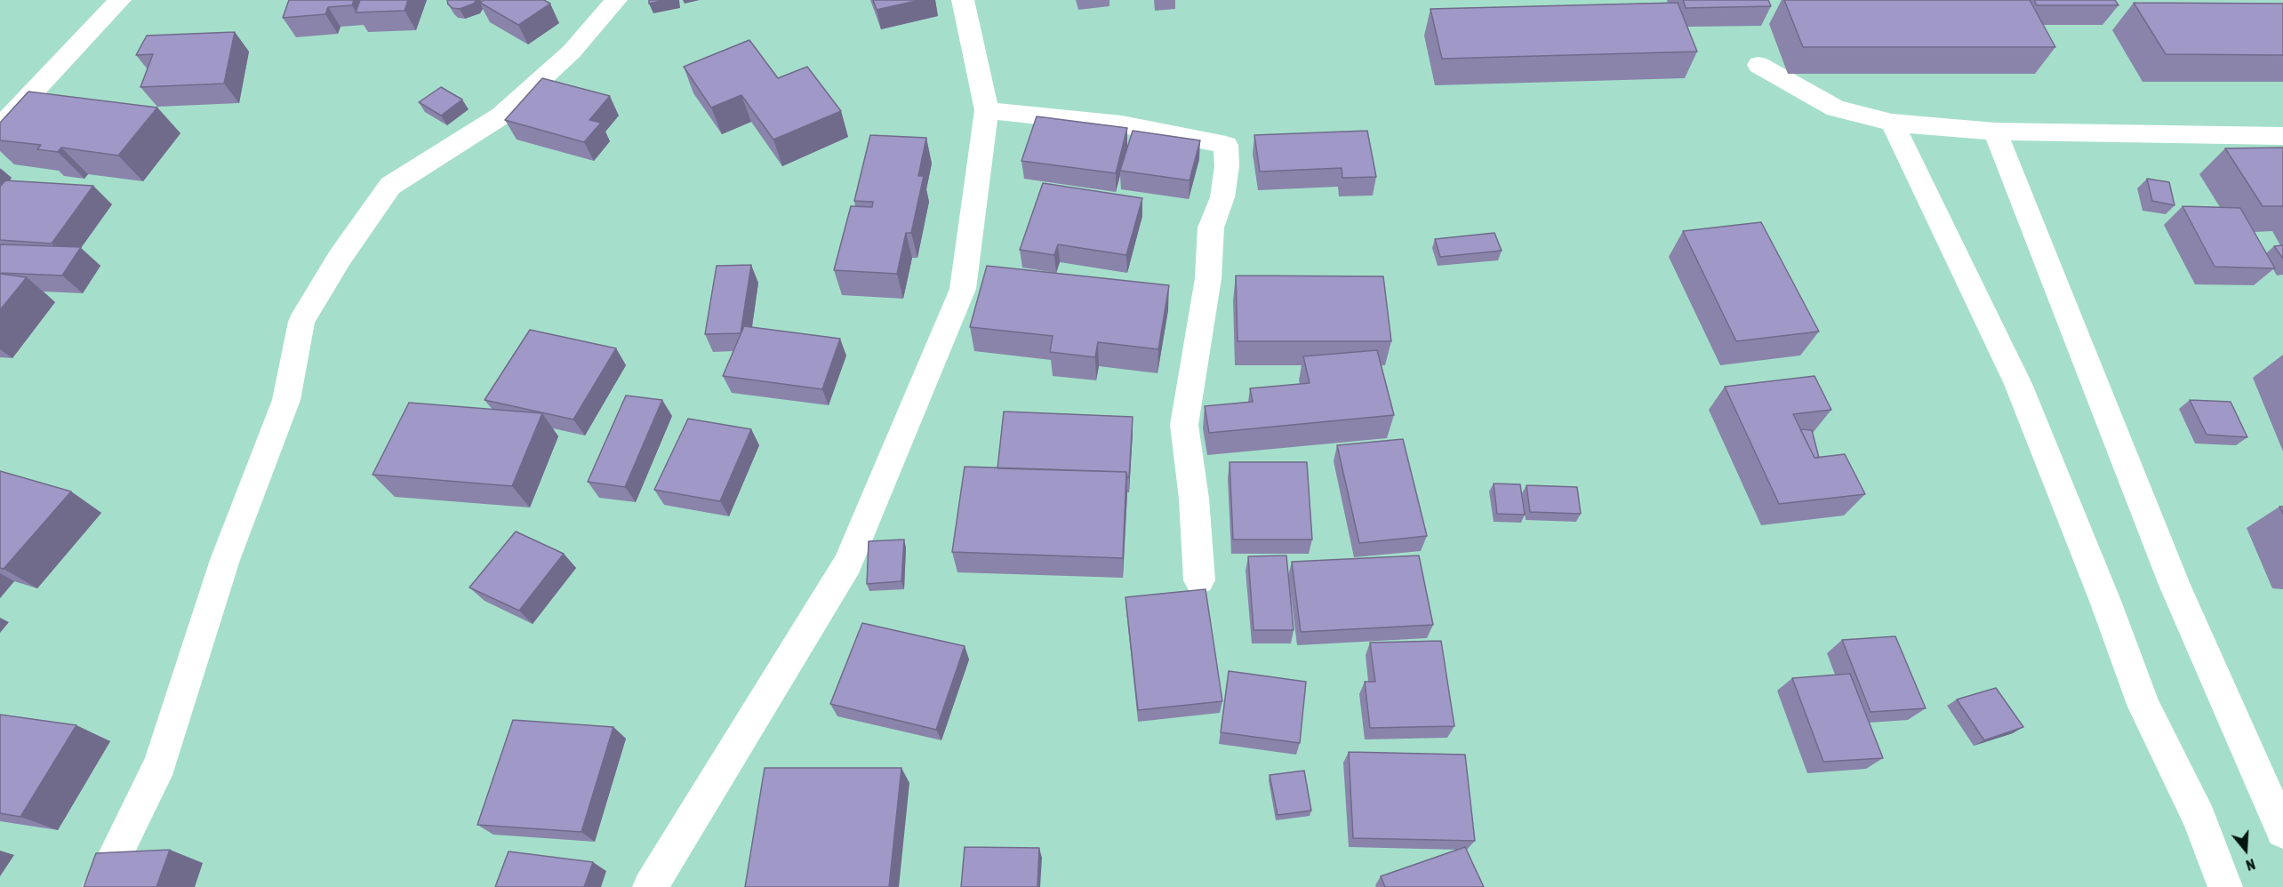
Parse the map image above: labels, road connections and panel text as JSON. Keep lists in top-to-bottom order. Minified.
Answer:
{"north":"bottom"}
